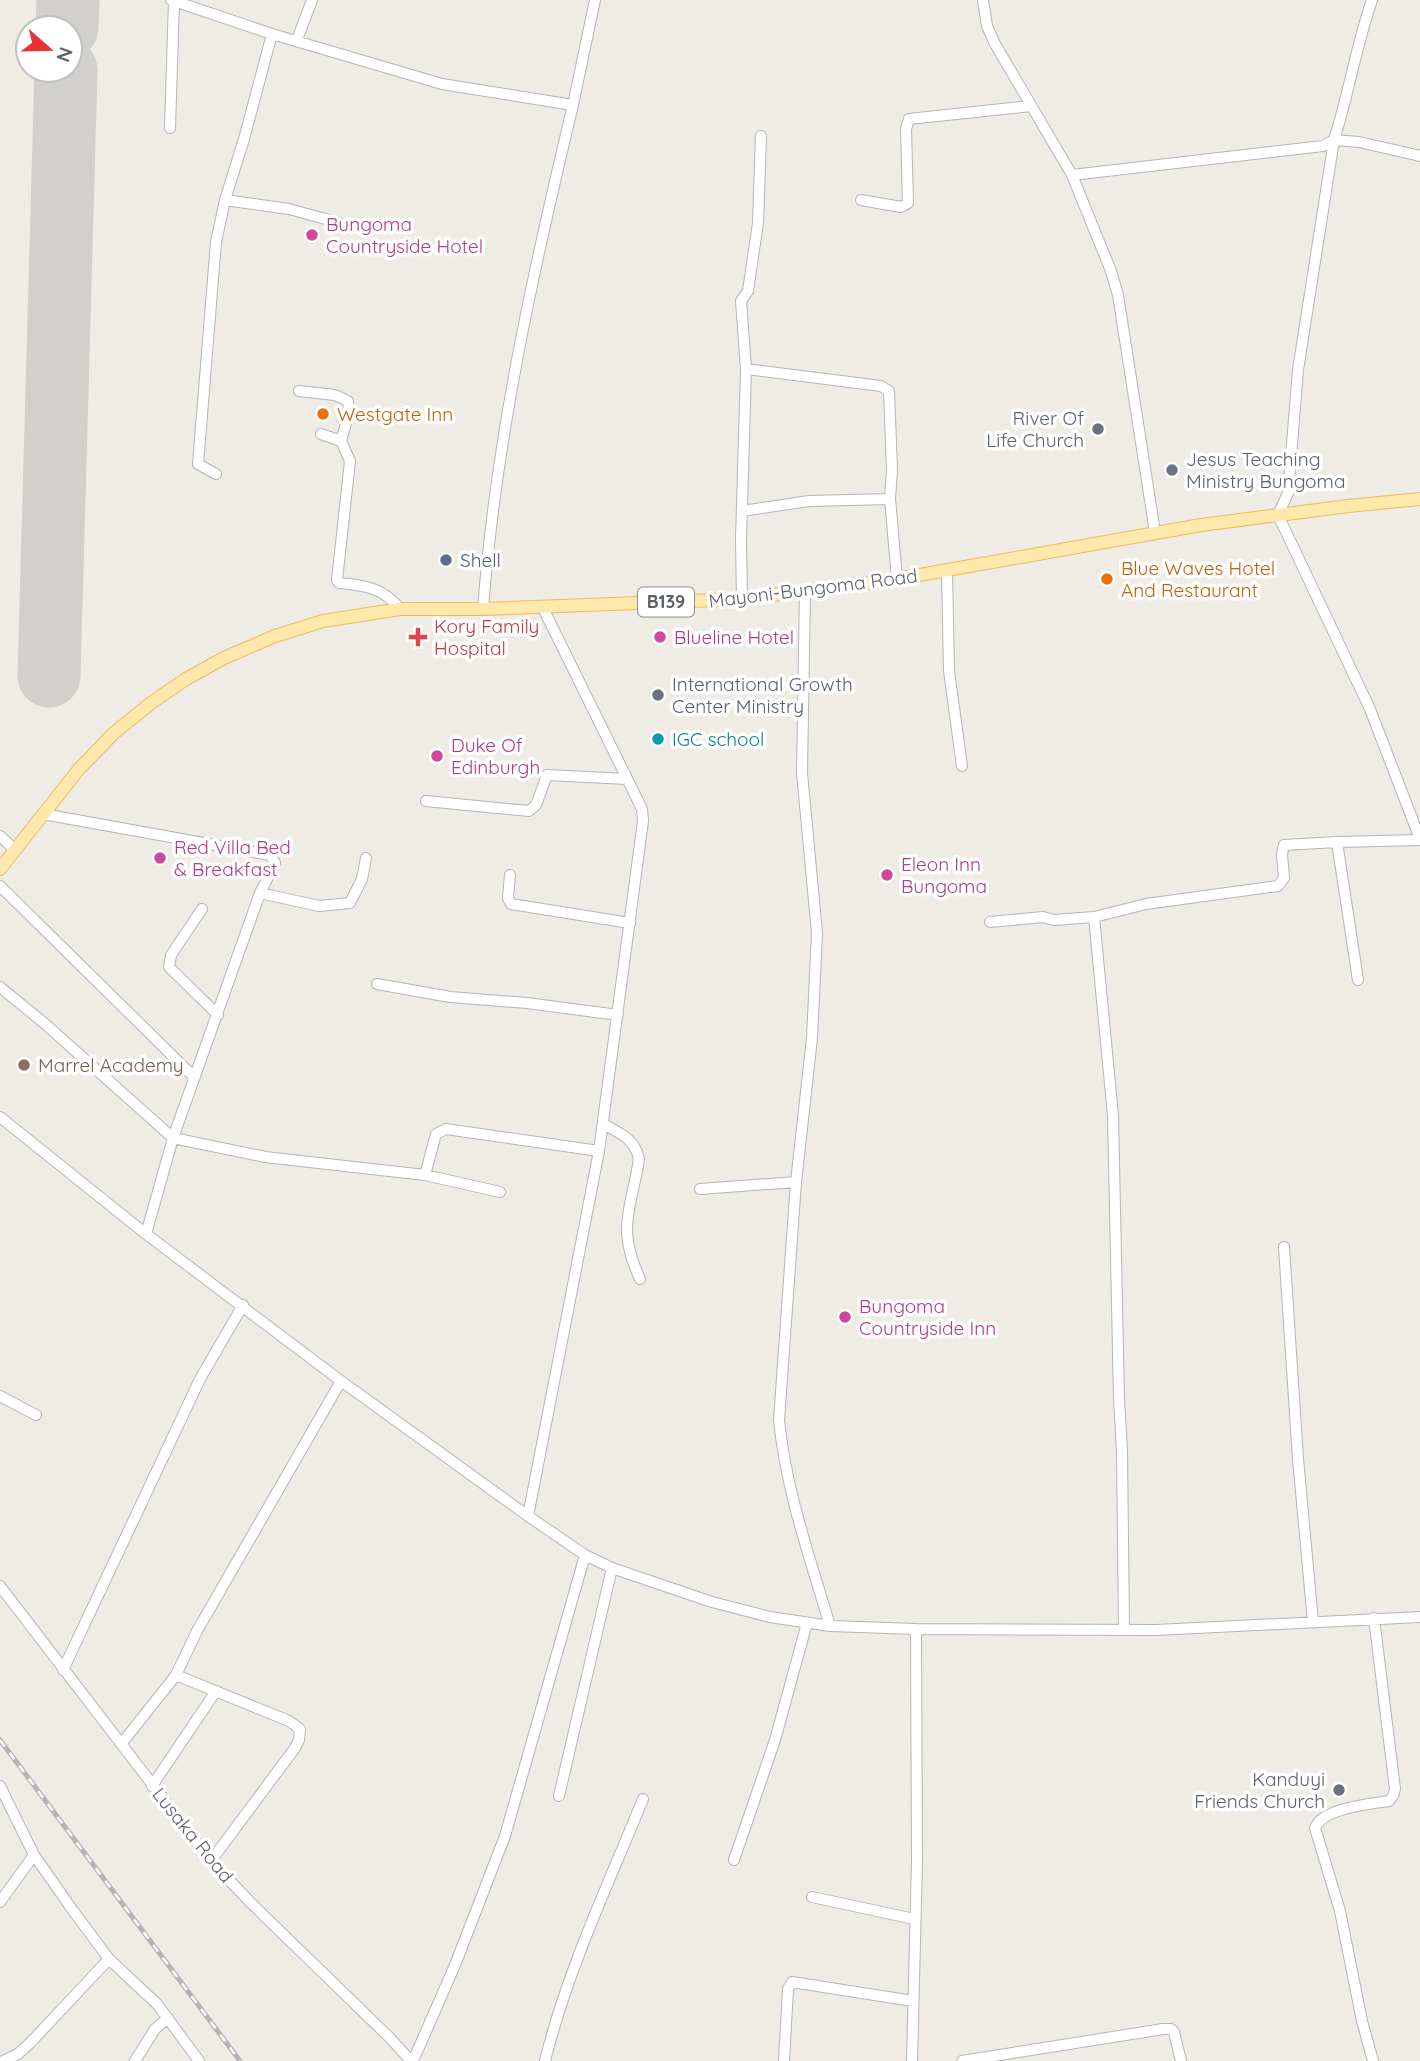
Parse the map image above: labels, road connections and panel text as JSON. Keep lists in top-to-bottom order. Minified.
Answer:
{"streets":{"main road":["Mayoni-Bungoma Road","B139"],"street":["Lusaka Road"]},"places":{"other":["Bungoma Countryside Hotel","Westgate Inn","River Of Life Church","Jesus Teaching Ministry Bungoma","Shell","Blue Waves Hotel And Restaurant","Blueline Hotel","International Growth Center Ministry","IGC school","Duke Of Edinburgh","Red Villa Bed & Breakfast","Eleon Inn Bungoma","Marrel Academy","Bungoma Countryside Inn","Kanduyi Friends Church"],"health":["Kory Family Hospital"]},"north":"right"}
